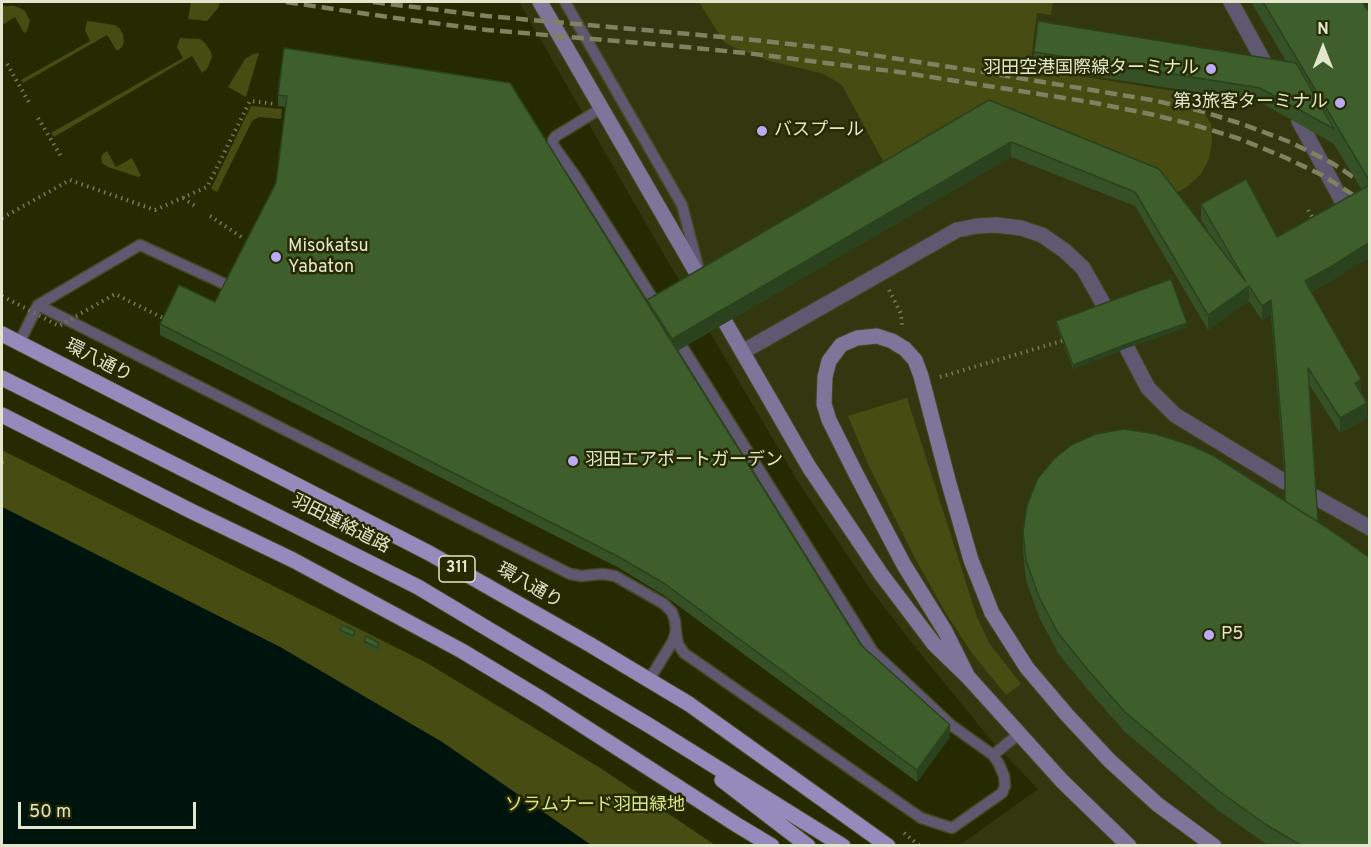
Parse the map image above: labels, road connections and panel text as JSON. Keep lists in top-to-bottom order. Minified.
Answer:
{"streets":{"main road":["環八通り","羽田連絡道路","311"]},"parks":["ソラムナード羽田緑地"],"places":["羽田空港国際線ターミナル","第3旅客ターミナル","バスプール","Misokatsu Yabaton","羽田エアポートガーデン","P5"],"scale_bar":"50 m","north":"top"}
